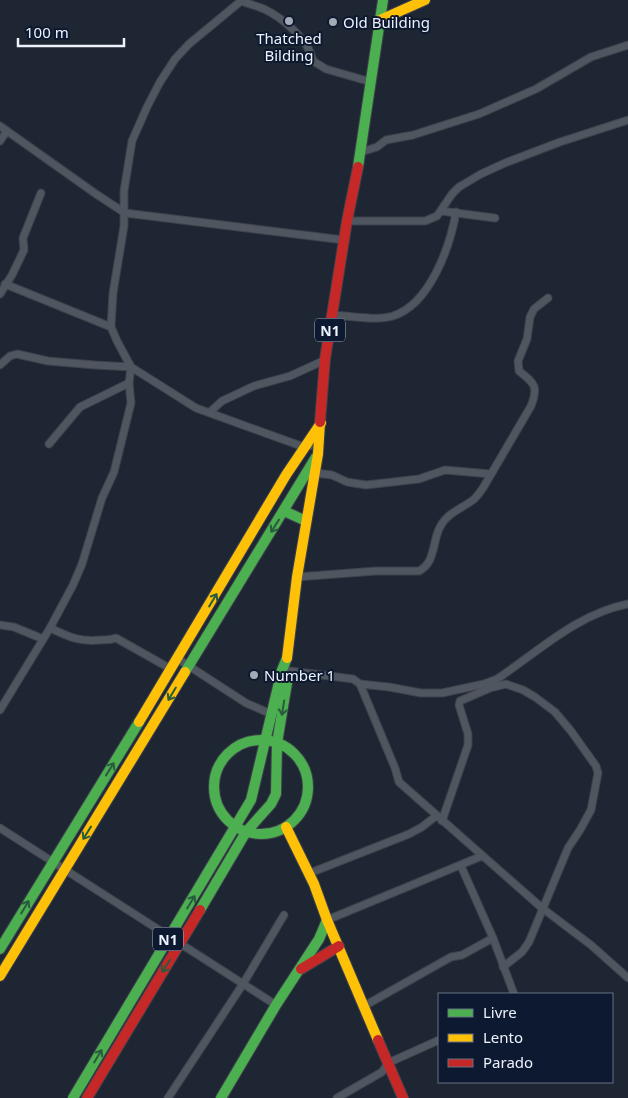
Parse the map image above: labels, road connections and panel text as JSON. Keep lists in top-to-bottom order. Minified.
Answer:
{"streets":{"main road":["N1"]},"places":["Thatched Bilding","Old Building","Number 1"],"legend":["Livre","Lento","Parado"],"scale_bar":"100 m"}
